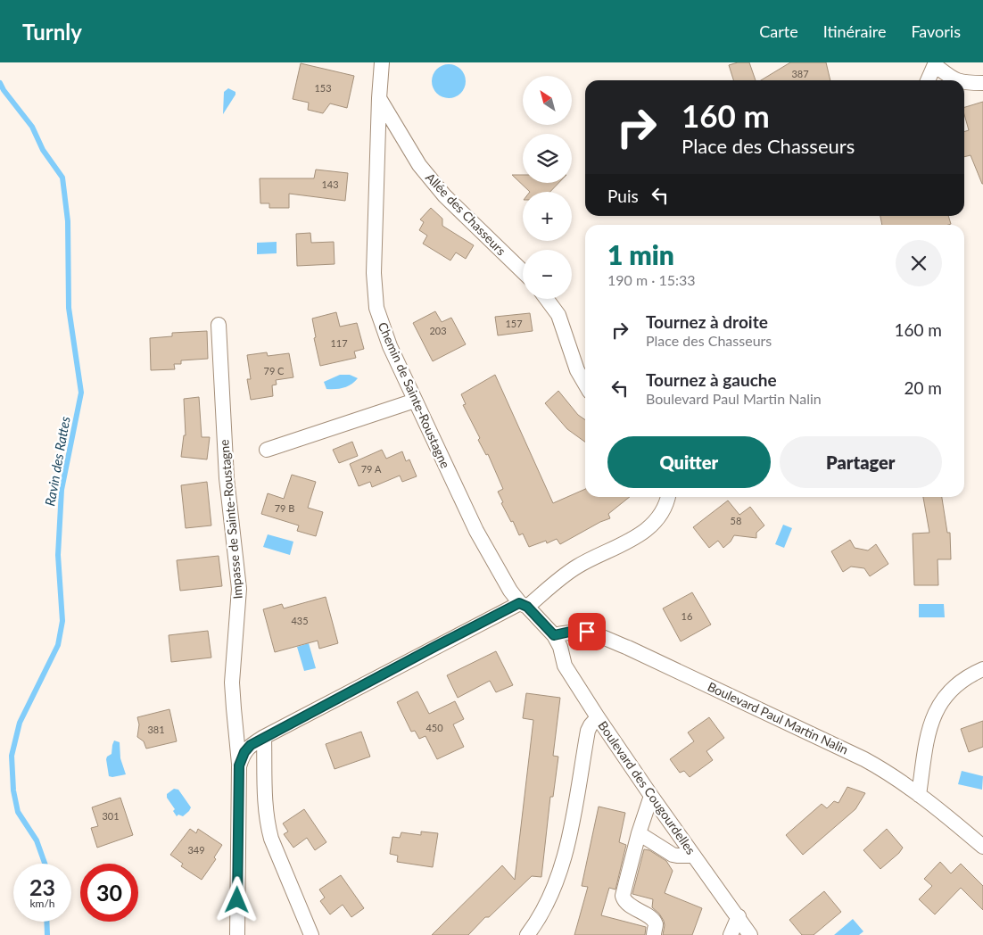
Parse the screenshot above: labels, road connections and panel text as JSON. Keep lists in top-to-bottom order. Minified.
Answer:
{"streets":{"street":["Allée des Chasseurs","Chemin de Sainte-Roustagne","Impasse de Sainte-Roustagne","Boulevard Paul Martin Nalin","Boulevard des Cougourdelles"]},"crossings":[["Allée des Chasseurs","Chemin de Sainte-Roustagne"],["Chemin de Sainte-Roustagne","Boulevard Paul Martin Nalin"],["Chemin de Sainte-Roustagne","Boulevard des Cougourdelles"],["Boulevard Paul Martin Nalin","Boulevard des Cougourdelles"]],"water":["Ravin des Rattes"],"house_numbers":["387","153","143","157","203","117","79 C","79 A","79 B","58","16","435","450","381","301","349"],"north":"top left","page":{"header":"Turnly","nav":["Carte","Itinéraire","Favoris"],"map_buttons":["+","−"],"turn":["160 m","Place des Chasseurs"],"then":"Puis","heading":["1 min","190 m · 15:33"],"list":[{"name":"Tournez à droite","note":"Place des Chasseurs","value":"160 m"},{"name":"Tournez à gauche","note":"Boulevard Paul Martin Nalin","value":"20 m"}],"buttons":["Quitter","Partager"],"speed":"23 km/h","limit":"30"}}
